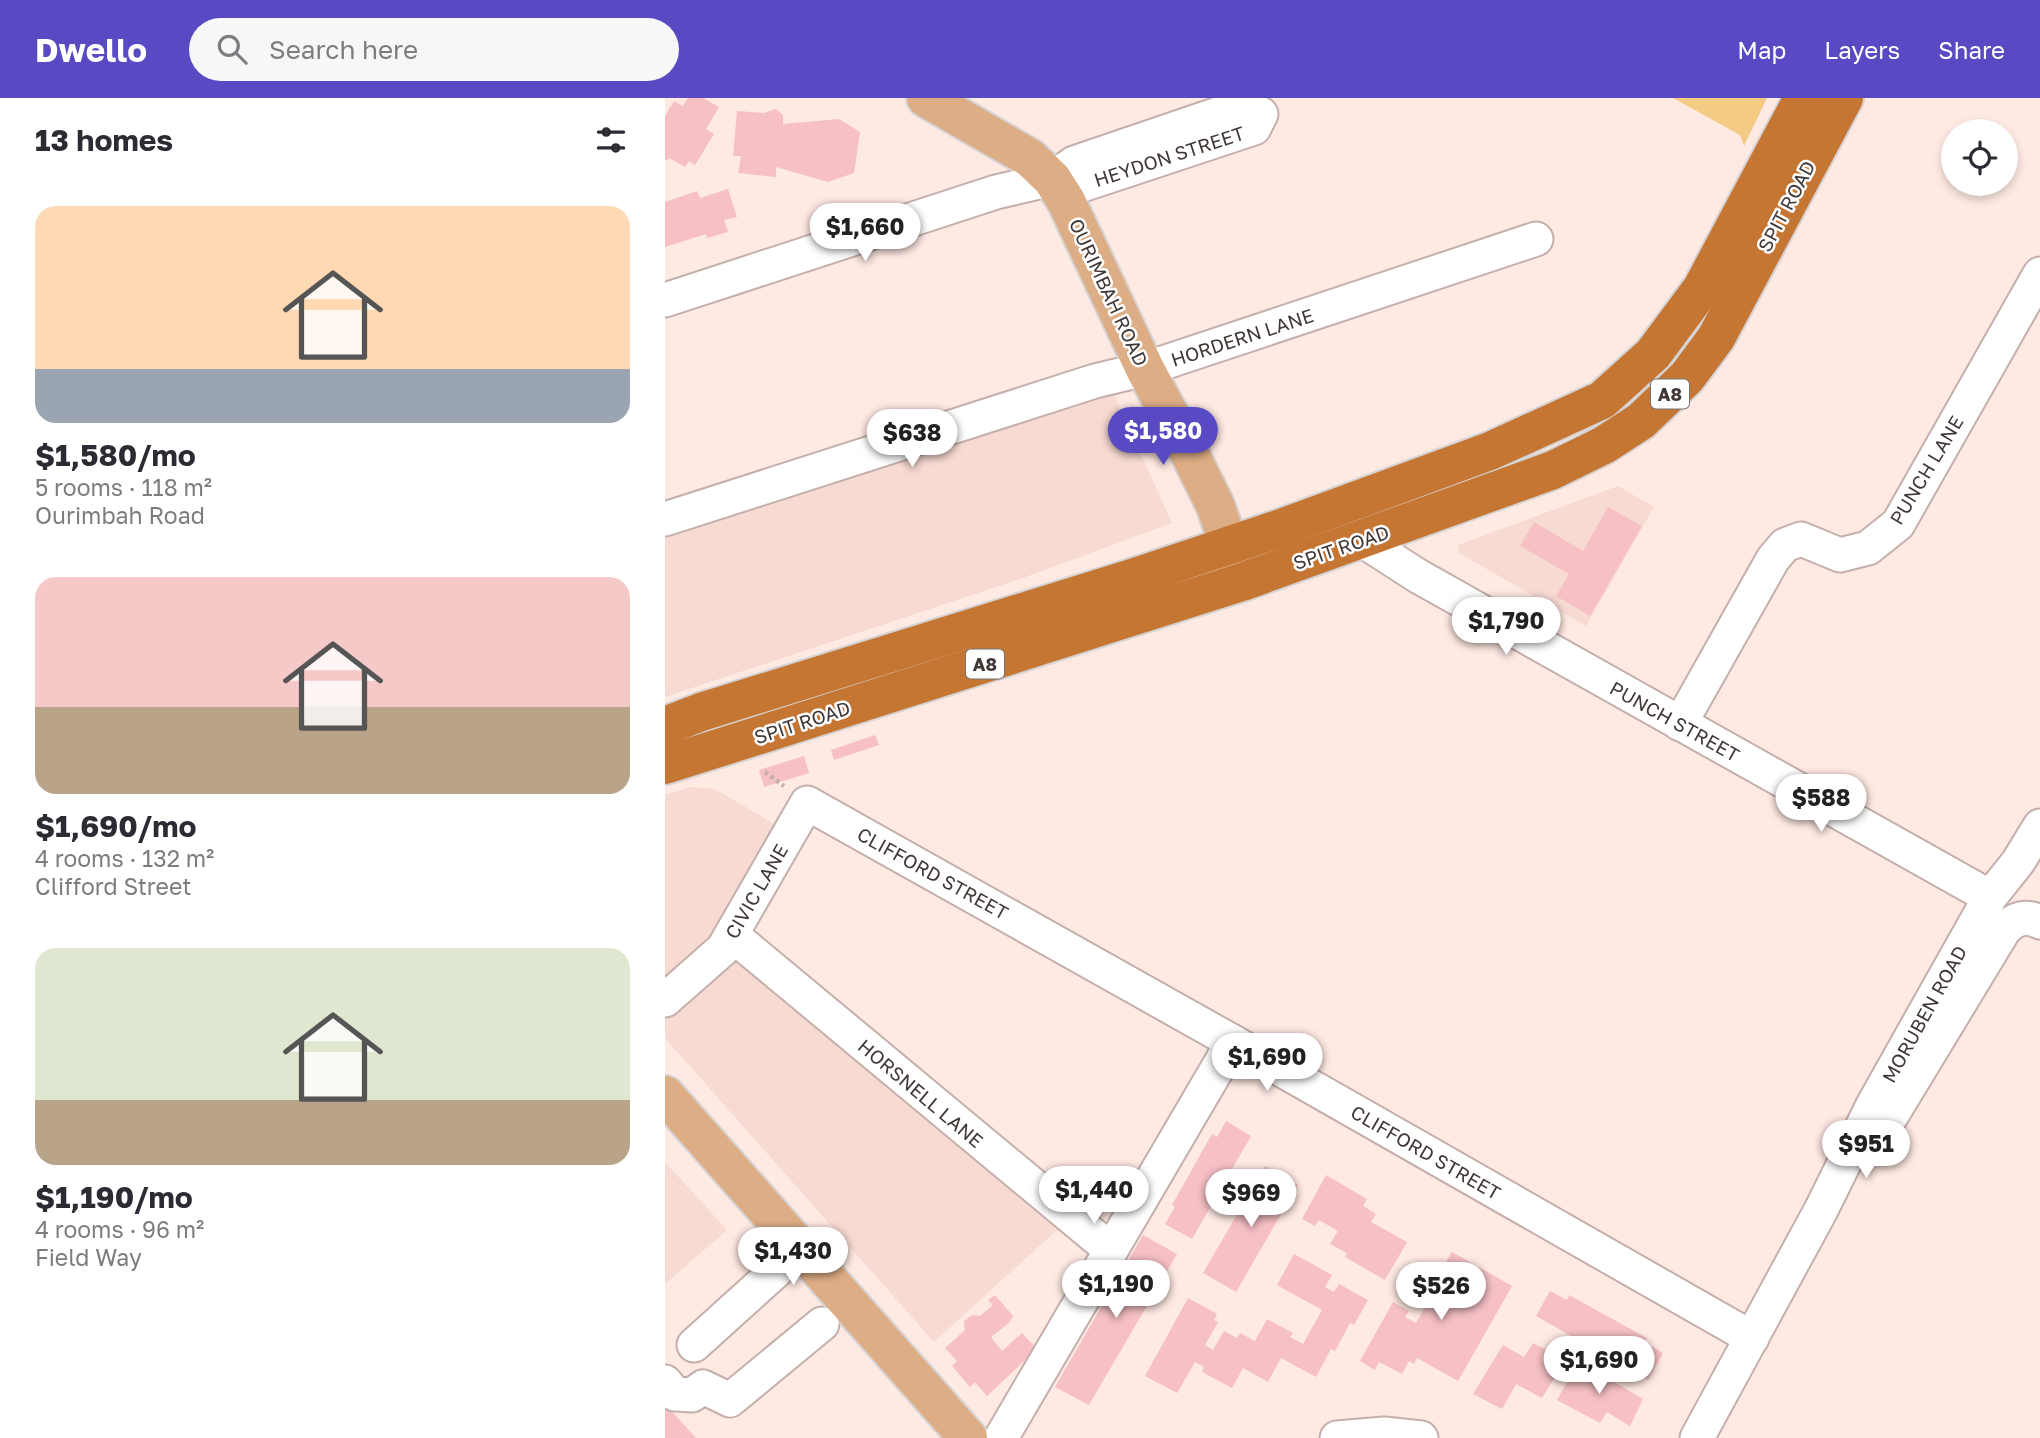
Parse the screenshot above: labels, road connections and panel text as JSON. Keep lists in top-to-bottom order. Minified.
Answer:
{"streets":{"highway":["SPIT ROAD","A8"],"main road":["OURIMBAH ROAD"],"street":["HEYDON STREET","HORDERN LANE","PUNCH LANE","PUNCH STREET","CLIFFORD STREET","CIVIC LANE","MORUBEN ROAD","HORSNELL LANE"]},"crossings":[["HEYDON STREET","OURIMBAH ROAD"],["SPIT ROAD","OURIMBAH ROAD"],["SPIT ROAD","PUNCH STREET"],["OURIMBAH ROAD","HORDERN LANE"],["PUNCH LANE","PUNCH STREET"],["PUNCH STREET","MORUBEN ROAD"],["CLIFFORD STREET","CIVIC LANE"],["CLIFFORD STREET","MORUBEN ROAD"],["CIVIC LANE","HORSNELL LANE"]],"page":{"header":"Dwello","search":"Search here","nav":["Map","Layers","Share"],"heading":"13 homes","list":[{"name":"$1,580/mo","note":"5 rooms · 118 m² · Ourimbah Road"},{"name":"$1,690/mo","note":"4 rooms · 132 m² · Clifford Street"},{"name":"$1,190/mo","note":"4 rooms · 96 m² · Field Way"}],"price":["$1,660","$1,580","$638","$1,790","$588","$1,690","$951","$1,440","$969","$1,430","$1,190","$526","$1,690"]}}
